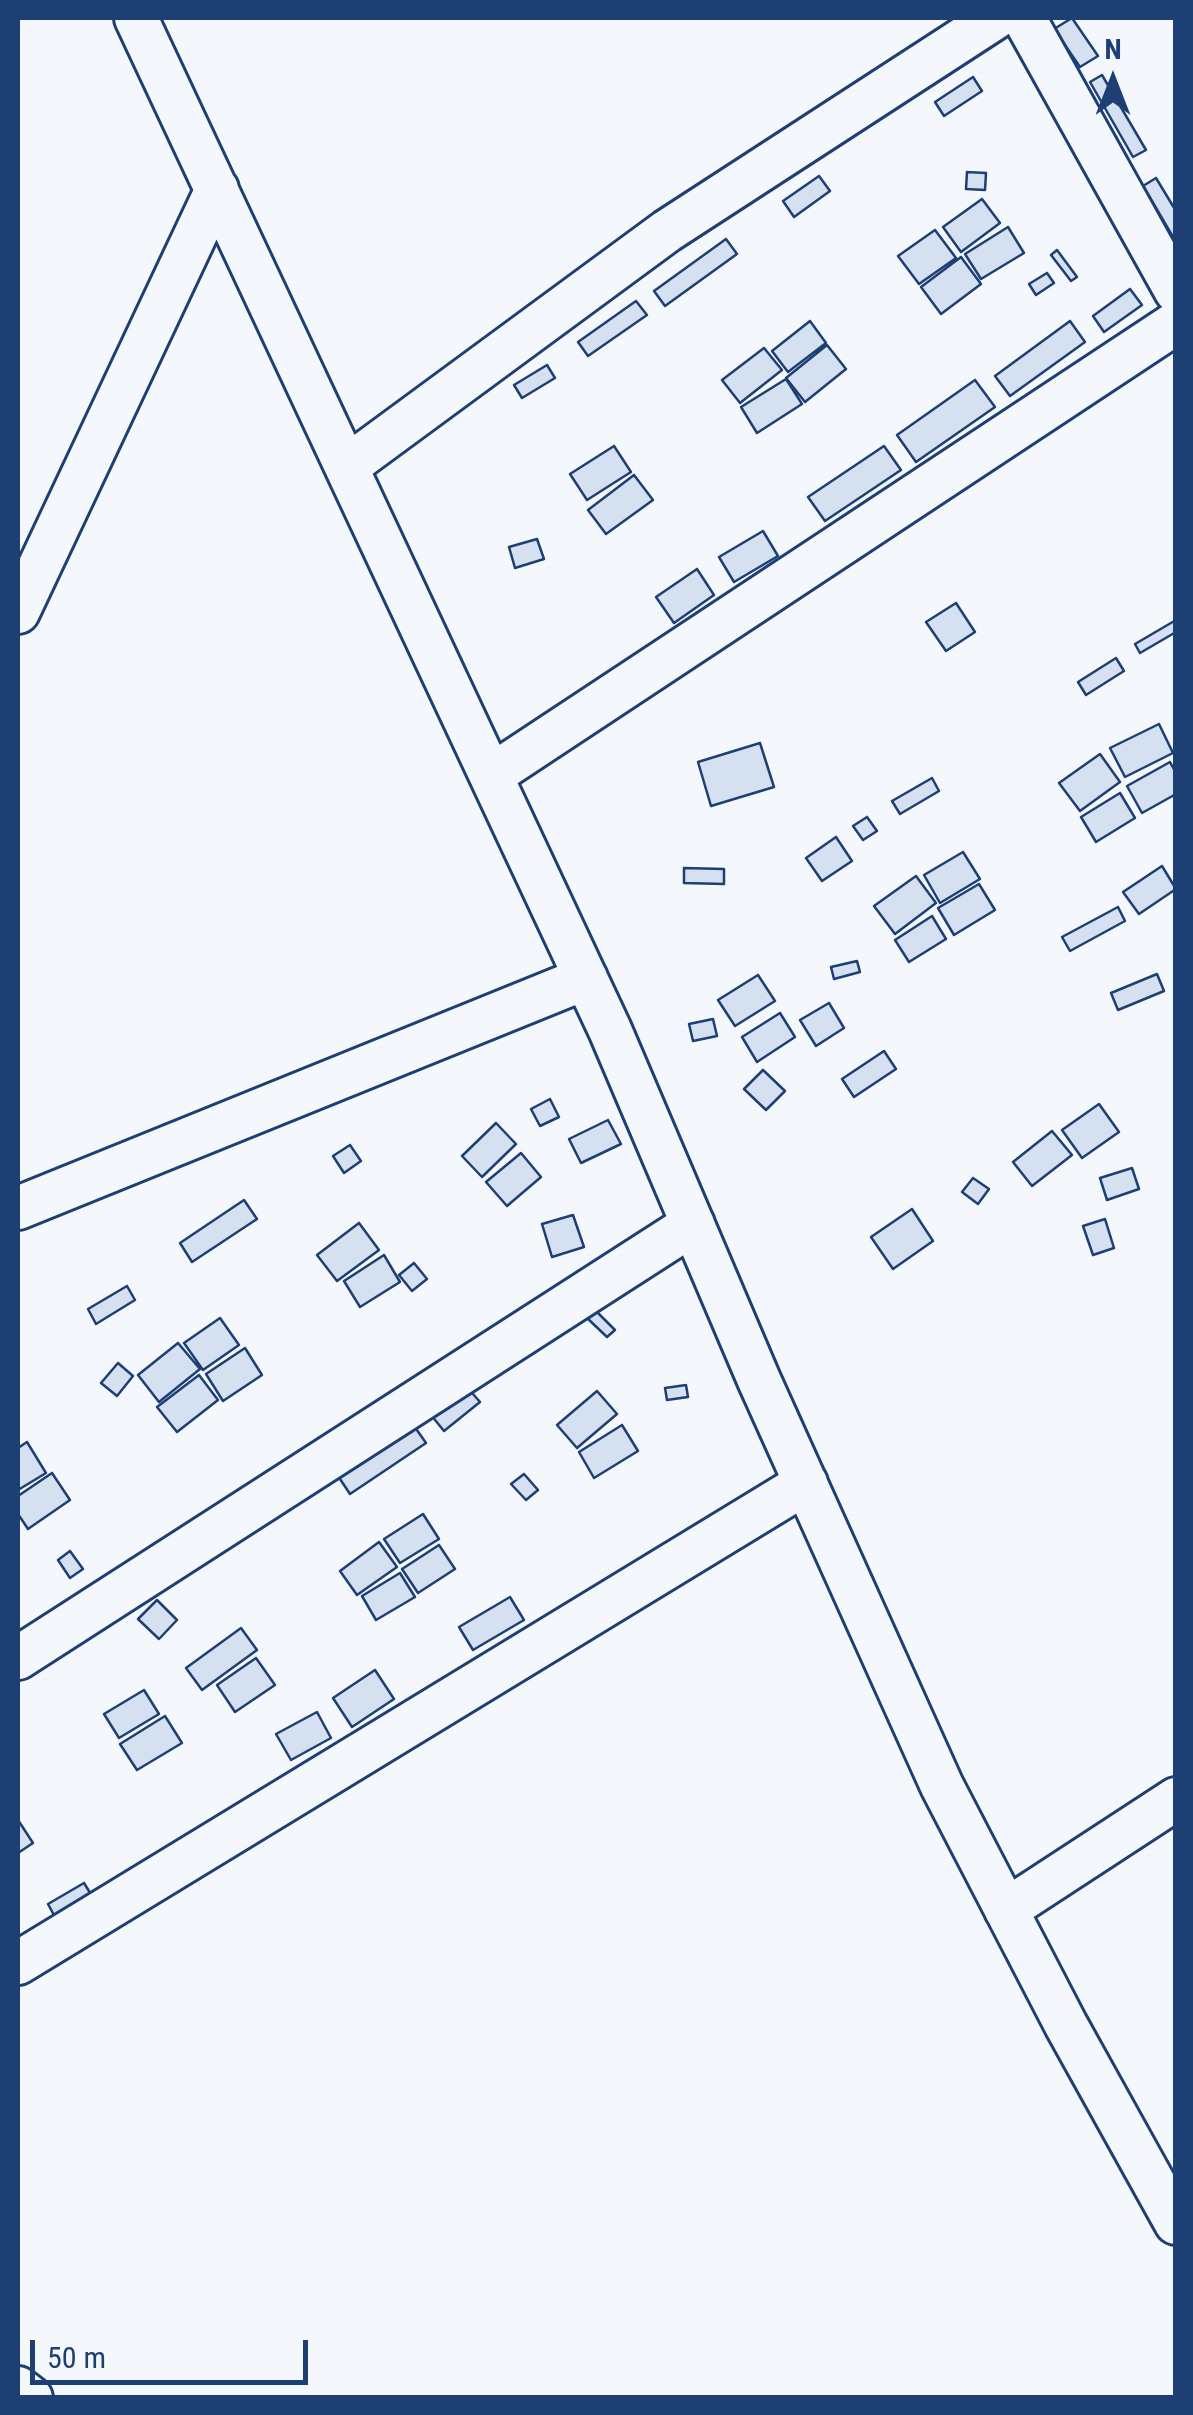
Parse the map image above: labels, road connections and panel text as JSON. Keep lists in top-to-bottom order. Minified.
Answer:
{"scale_bar":"50 m","north":"top"}
